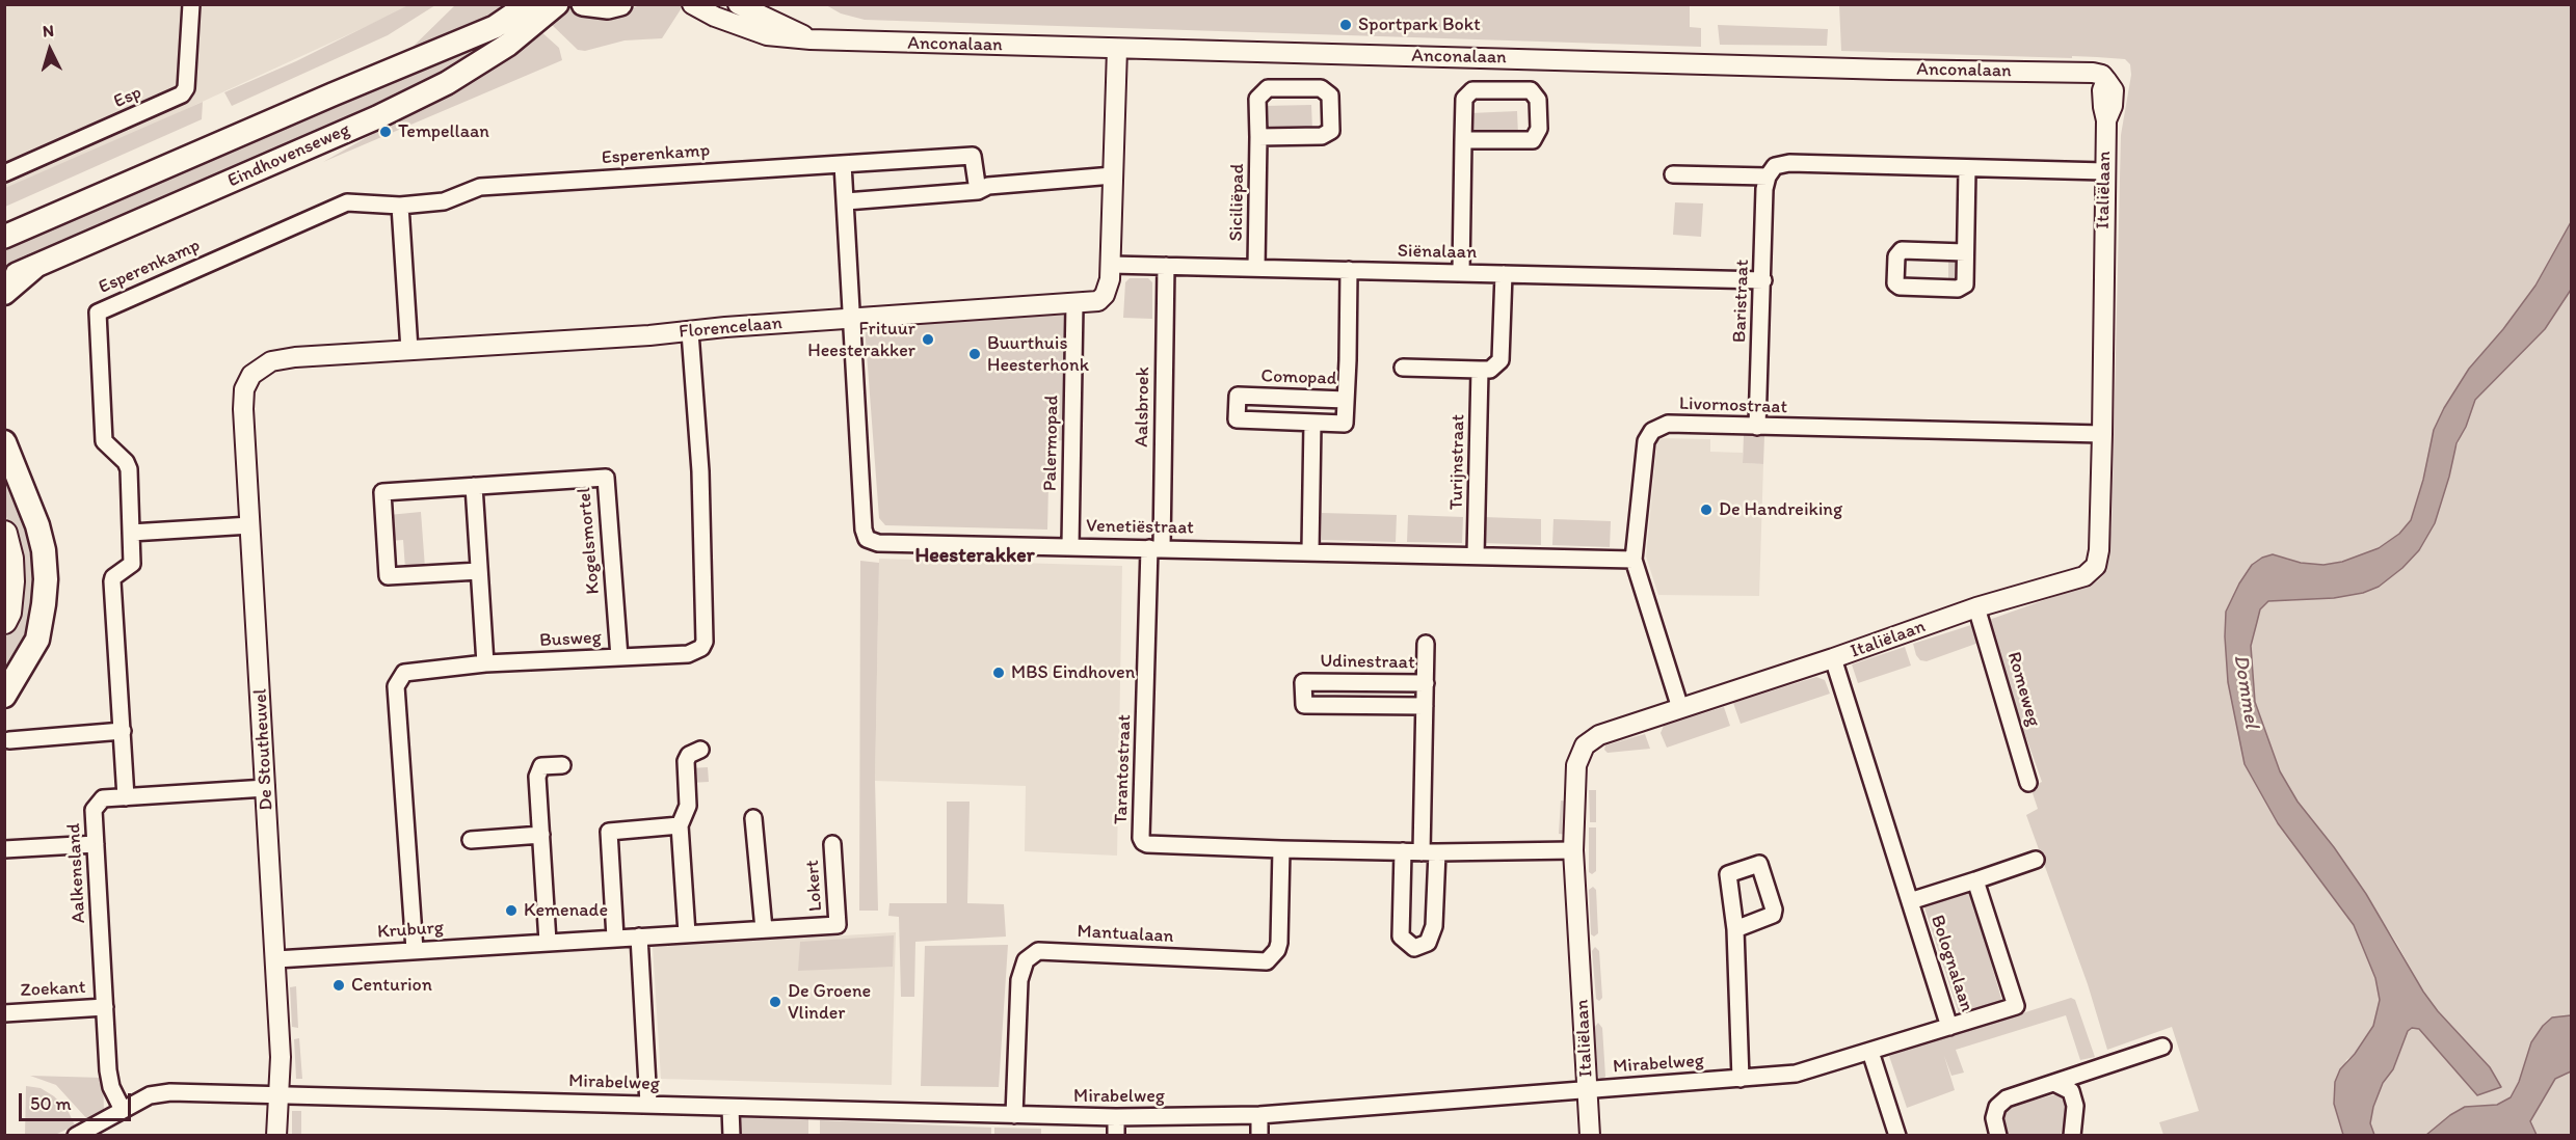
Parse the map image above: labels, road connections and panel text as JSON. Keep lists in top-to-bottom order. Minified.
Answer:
{"streets":{"main road":["Eindhovenseweg"],"street":["Anconalaan","Esp","Esperenkamp","Italiëlaan","Siciliëpad","Siënalaan","Baristraat","Florencelaan","Comopad","Livornostraat","Aalsbroek","Palermopad","Turijnstraat","Venetiëstraat","Kogelsmortel","Busweg","Udinestraat","Romeweg","De Stoutheuvel","Tarantostraat","Aalkensland","Lokert","Kruburg","Mantualaan","Bolognalaan","Zoekant","Mirabelweg"]},"crossings":[["Anconalaan","Italiëlaan"],["Anconalaan","Florencelaan"],["Esperenkamp","Aalkensland"],["Italiëlaan","Livornostraat"],["Italiëlaan","Romeweg"],["Italiëlaan","Tarantostraat"],["Italiëlaan","Bolognalaan"],["Italiëlaan","Mirabelweg"],["Siciliëpad","Siënalaan"],["Siënalaan","Baristraat"],["Siënalaan","Florencelaan"],["Siënalaan","Comopad"],["Siënalaan","Aalsbroek"],["Baristraat","Livornostraat"],["Florencelaan","Palermopad"],["Florencelaan","Venetiëstraat"],["Florencelaan","Busweg"],["Florencelaan","De Stoutheuvel"],["Livornostraat","Venetiëstraat"],["Aalsbroek","Venetiëstraat"],["Aalsbroek","Tarantostraat"],["Palermopad","Venetiëstraat"],["Turijnstraat","Venetiëstraat"],["Venetiëstraat","Tarantostraat"],["Kogelsmortel","Busweg"],["Busweg","Kruburg"],["Udinestraat","Tarantostraat"],["De Stoutheuvel","Aalkensland"],["De Stoutheuvel","Kruburg"],["De Stoutheuvel","Mirabelweg"],["Tarantostraat","Mantualaan"],["Aalkensland","Zoekant"],["Aalkensland","Mirabelweg"],["Lokert","Kruburg"],["Mantualaan","Mirabelweg"],["Bolognalaan","Mirabelweg"]],"districts":["Heesterakker"],"water":["Dommel"],"places":["Sportpark Bokt","Tempellaan","Frituur Heesterakker","Buurthuis Heesterhonk","De Handreiking","MBS Eindhoven","Kemenade","Centurion","De Groene Vlinder"],"scale_bar":"50 m","north":"top"}
